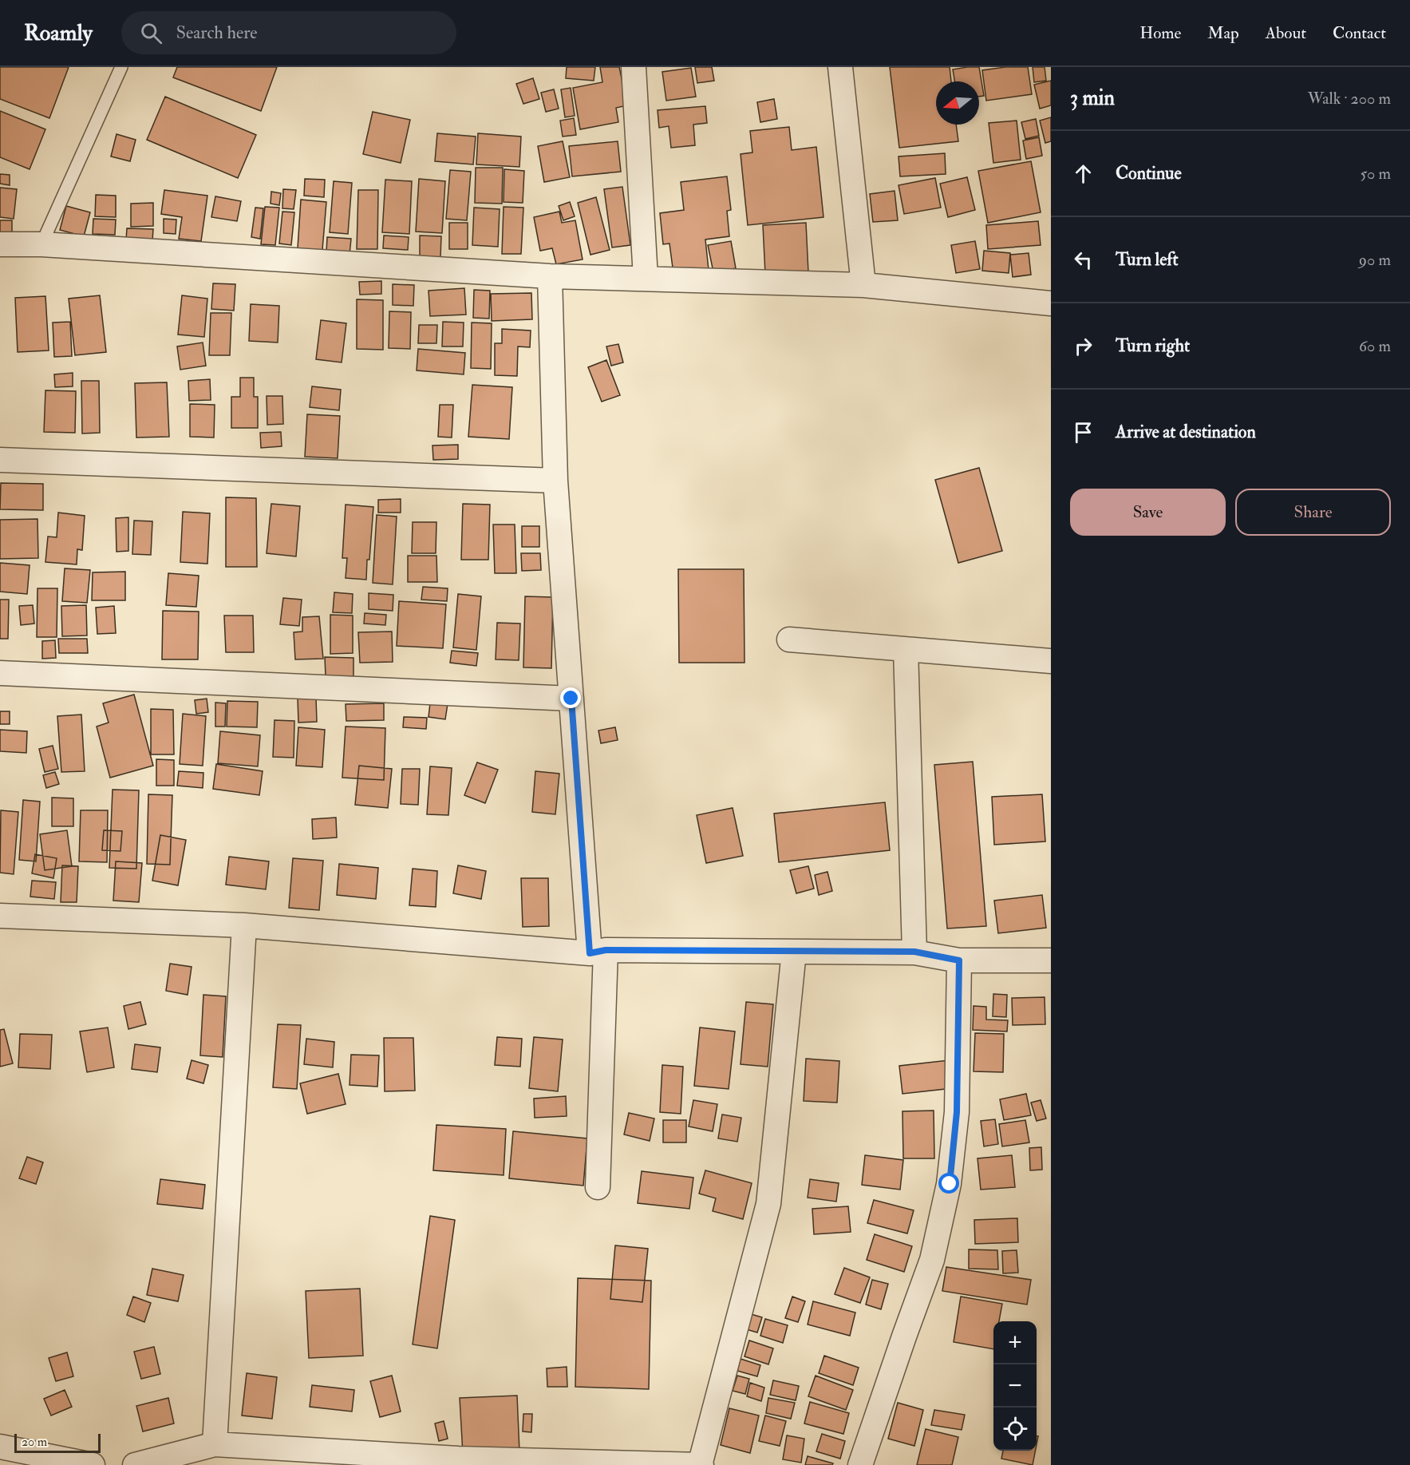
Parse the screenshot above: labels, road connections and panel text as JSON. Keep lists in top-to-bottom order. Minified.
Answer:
{"scale_bar":"20 m","north":"left","page":{"header":"Roamly","search":"Search here","nav":["Home","Map","About","Contact"],"heading":["3 min","Walk · 200 m"],"list":[["Continue","50 m"],["Turn left","90 m"],["Turn right","60 m"],"Arrive at destination"],"buttons":["Save","Share"],"map_buttons":["+","−"],"scale":"20 m"}}
